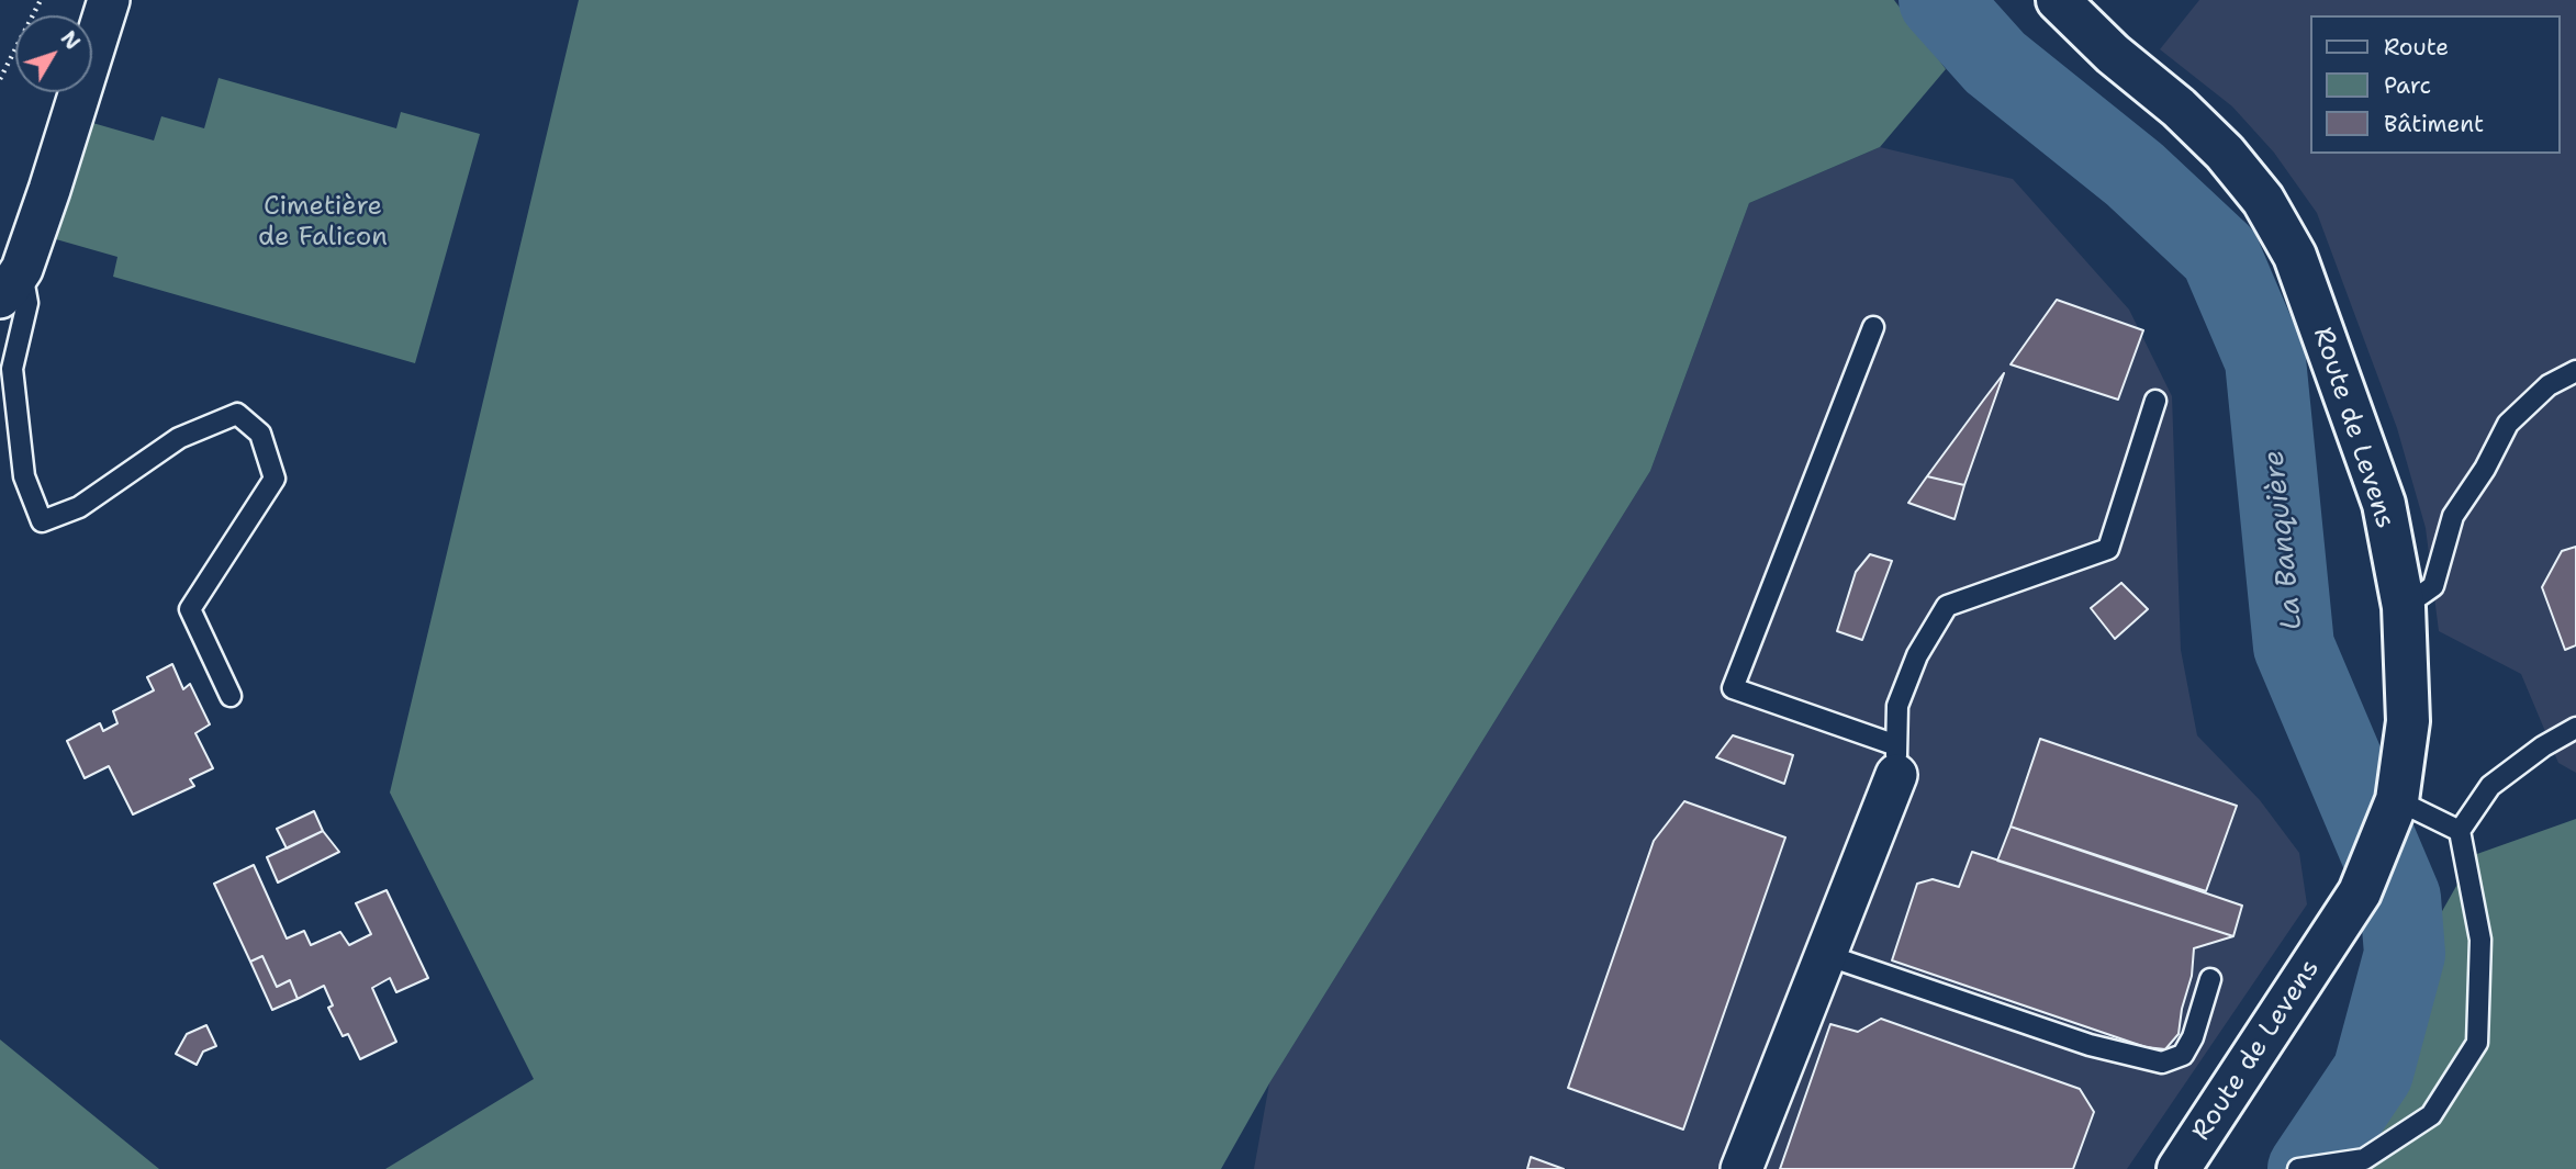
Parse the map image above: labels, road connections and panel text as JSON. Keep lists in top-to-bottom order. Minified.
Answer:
{"streets":{"street":["Route de Levens"]},"water":["La Banquière"],"parks":["Cimetière de Falicon"],"legend":["Route","Parc","Bâtiment"],"north":"top right"}
